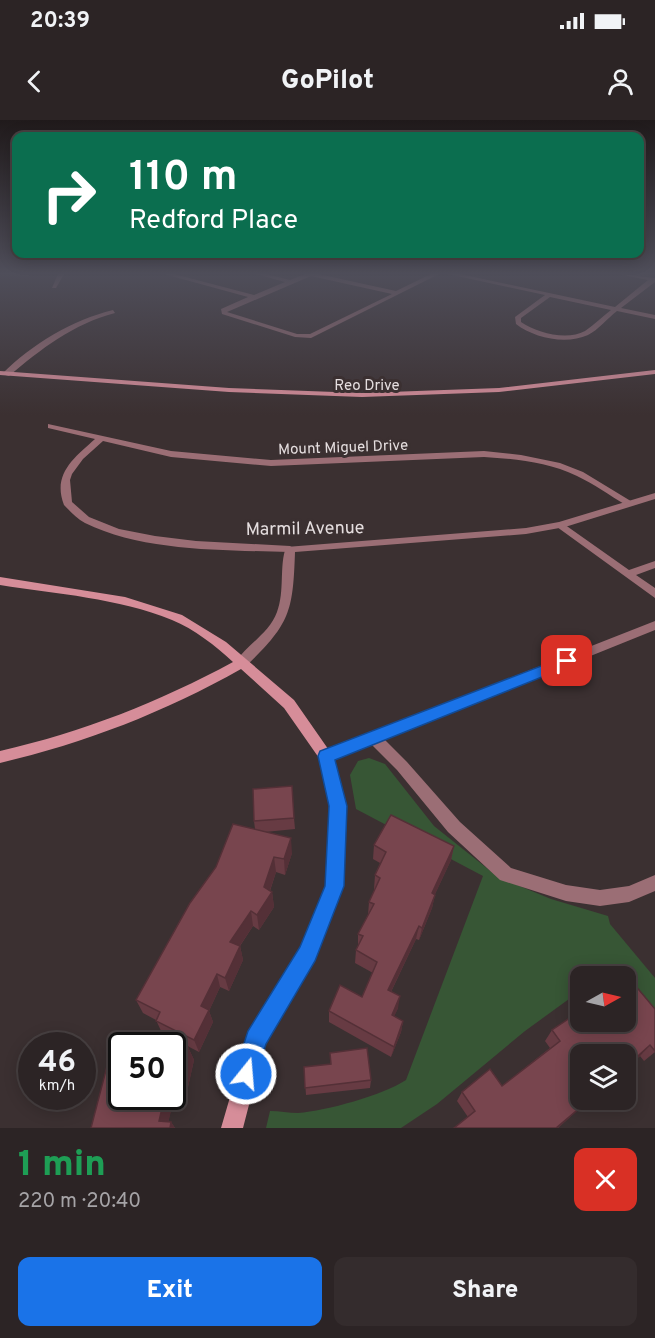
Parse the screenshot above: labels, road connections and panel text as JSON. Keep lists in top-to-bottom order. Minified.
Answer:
{"streets":{"main road":["Reo Drive"],"street":["Mount Miguel Drive","Marmil Avenue"]},"crossings":[["Mount Miguel Drive","Marmil Avenue"]],"north":"right","page":{"status":"20:39","header":"GoPilot","turn":["110 m","Redford Place"],"speed":"46 km/h","limit":"50","heading":["1 min","220 m · 20:40"],"buttons":["Exit","Share"]}}
